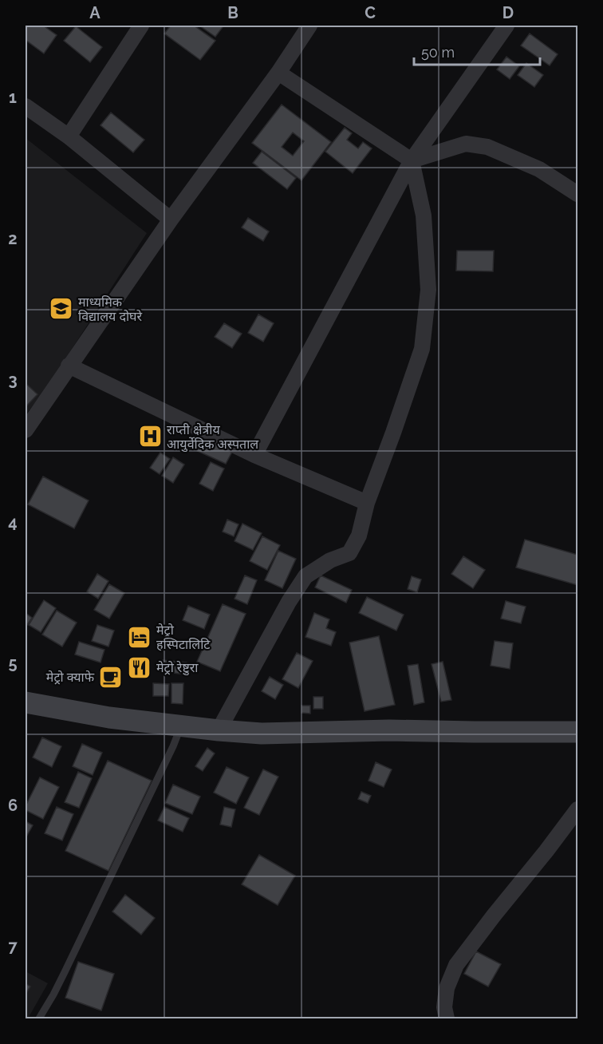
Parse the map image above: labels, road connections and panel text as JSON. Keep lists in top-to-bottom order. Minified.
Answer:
{"places":{"school or university":["माध्यमिक विद्यालय दोघरे"],"hospital":["राप्ती क्षेत्रीय आयुर्वेदिक अस्पताल"],"hotel":["मेट्रो हस्पिटालिटि"],"restaurant":["मेट्रो रेष्टुरा"],"cafe":["मेट्रो क्याफे"]},"scale_bar":"50 m","grid":{"columns":["A","B","C","D"],"rows":["1","2","3","4","5","6","7"]}}
